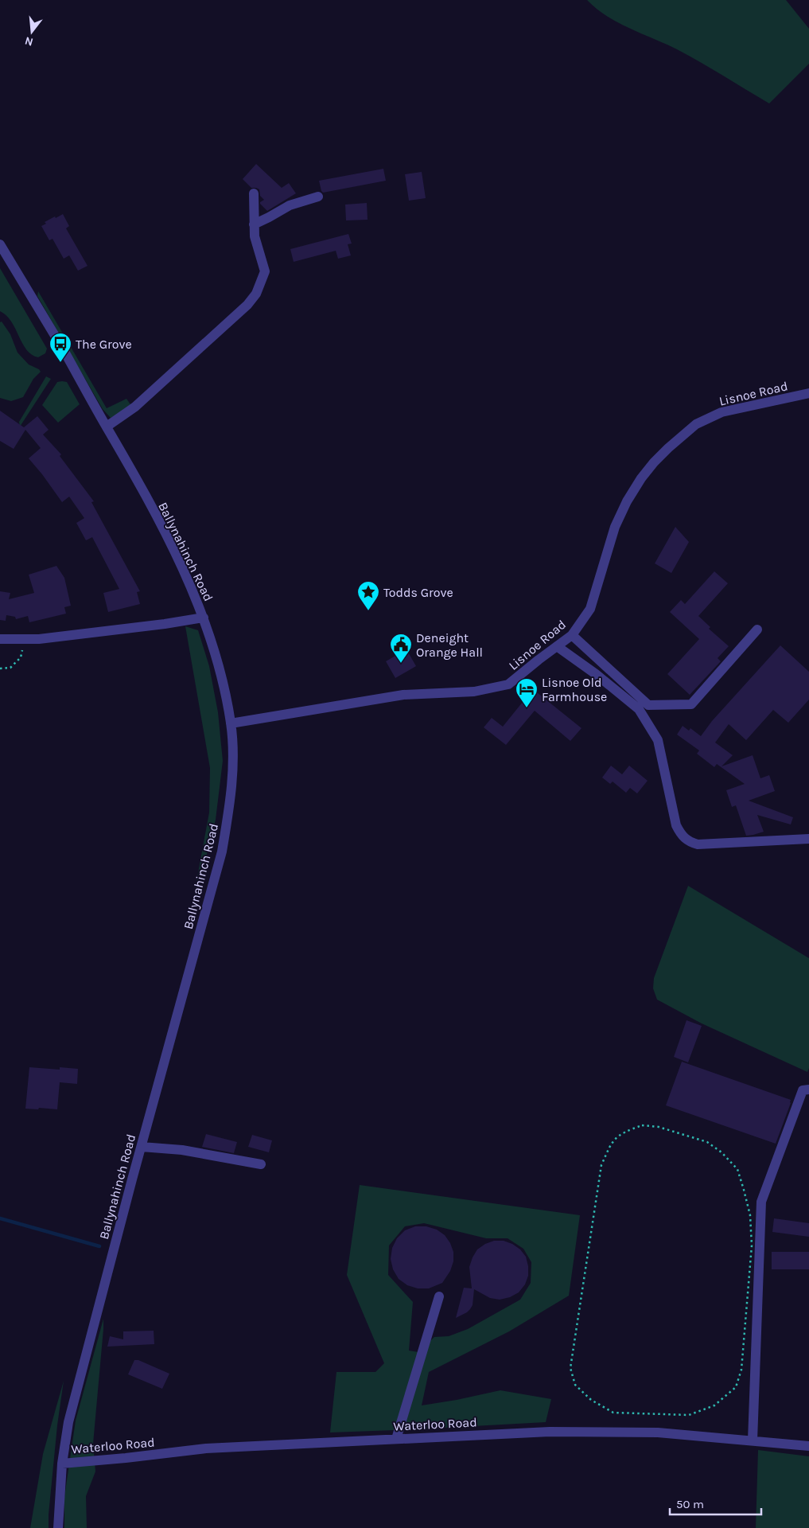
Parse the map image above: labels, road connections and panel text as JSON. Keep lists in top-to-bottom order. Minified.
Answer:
{"streets":{"street":["Lisnoe Road","Ballynahinch Road","Waterloo Road"]},"crossings":[["Lisnoe Road","Ballynahinch Road"],["Ballynahinch Road","Waterloo Road"]],"places":{"bus stop":["The Grove"],"place":["Todds Grove"],"public building":["Deneight Orange Hall"],"hotel":["Lisnoe Old Farmhouse"]},"scale_bar":"50 m","north":"bottom"}
